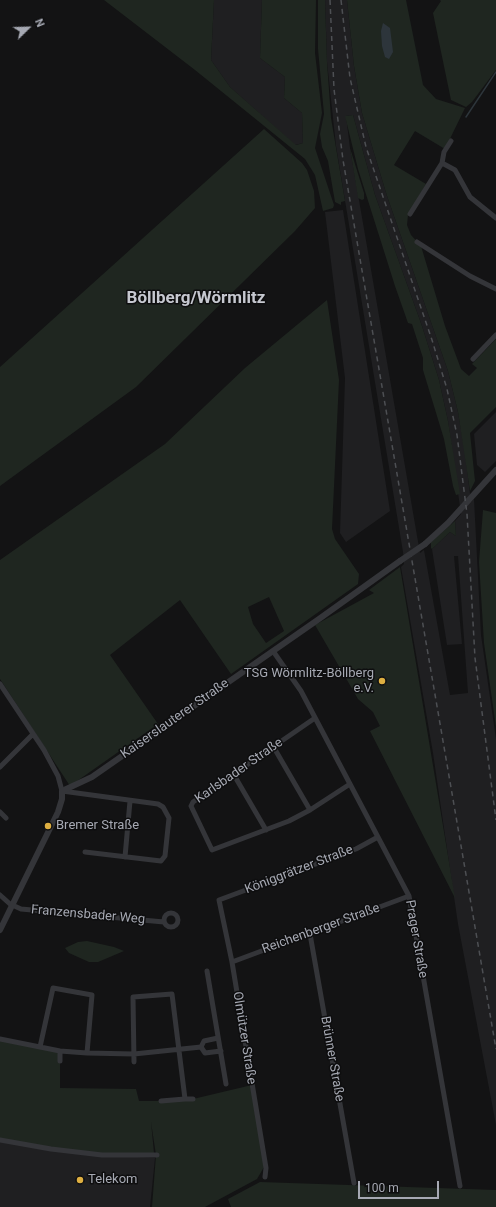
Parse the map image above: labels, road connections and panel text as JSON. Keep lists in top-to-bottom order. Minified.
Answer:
{"streets":{"street":["Kaiserslauterer Straße","Karlsbader Straße","Königgrätzer Straße","Franzensbader Weg","Reichenberger Straße","Prager Straße","Olmützer Straße","Brünner Straße"]},"crossings":[["Kaiserslauterer Straße","Prager Straße"],["Karlsbader Straße","Prager Straße"],["Königgrätzer Straße","Prager Straße"],["Königgrätzer Straße","Olmützer Straße"],["Reichenberger Straße","Prager Straße"],["Reichenberger Straße","Olmützer Straße"],["Reichenberger Straße","Brünner Straße"]],"districts":["Böllberg/Wörmlitz"],"places":["TSG Wörmlitz-Böllberg e.V.","Bremer Straße","Telekom"],"scale_bar":"100 m","north":"top right"}
